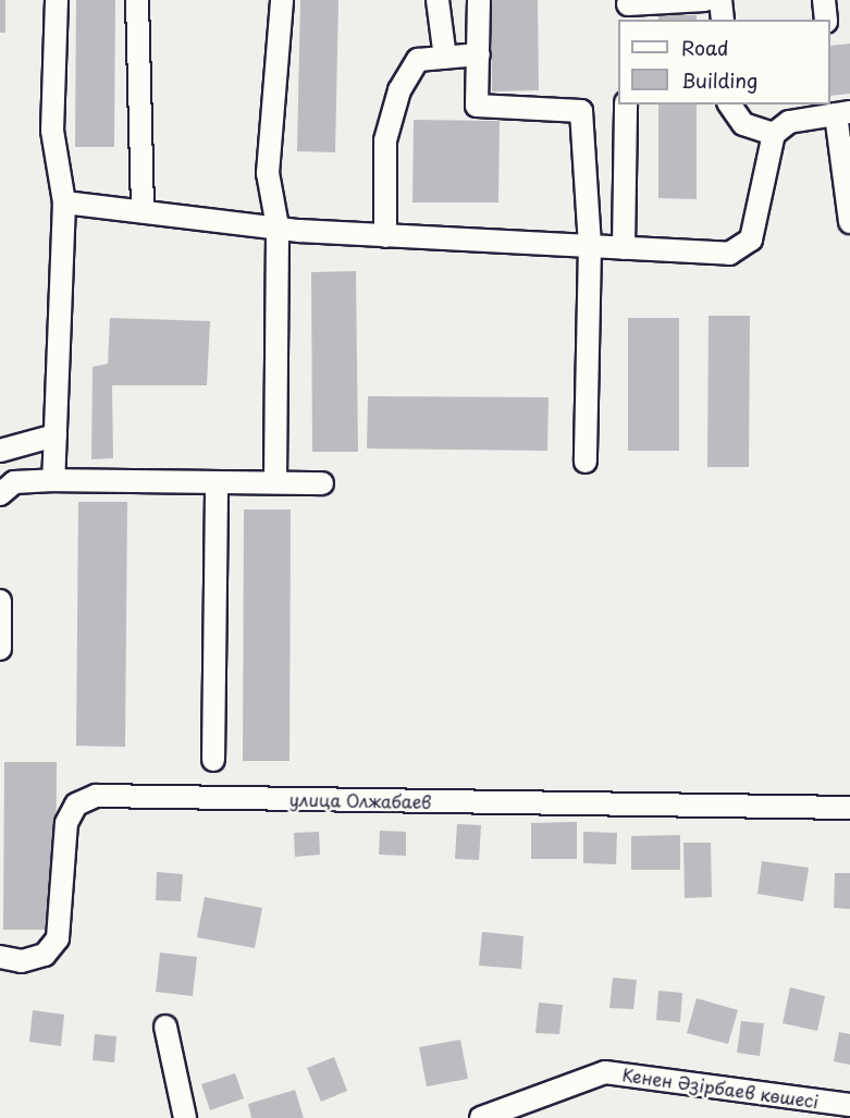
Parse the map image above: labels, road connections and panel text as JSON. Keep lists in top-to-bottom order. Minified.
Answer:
{"streets":{"street":["улица Олжабаев","Кенен Әзірбаев көшесі"]},"legend":["Road","Building"]}
